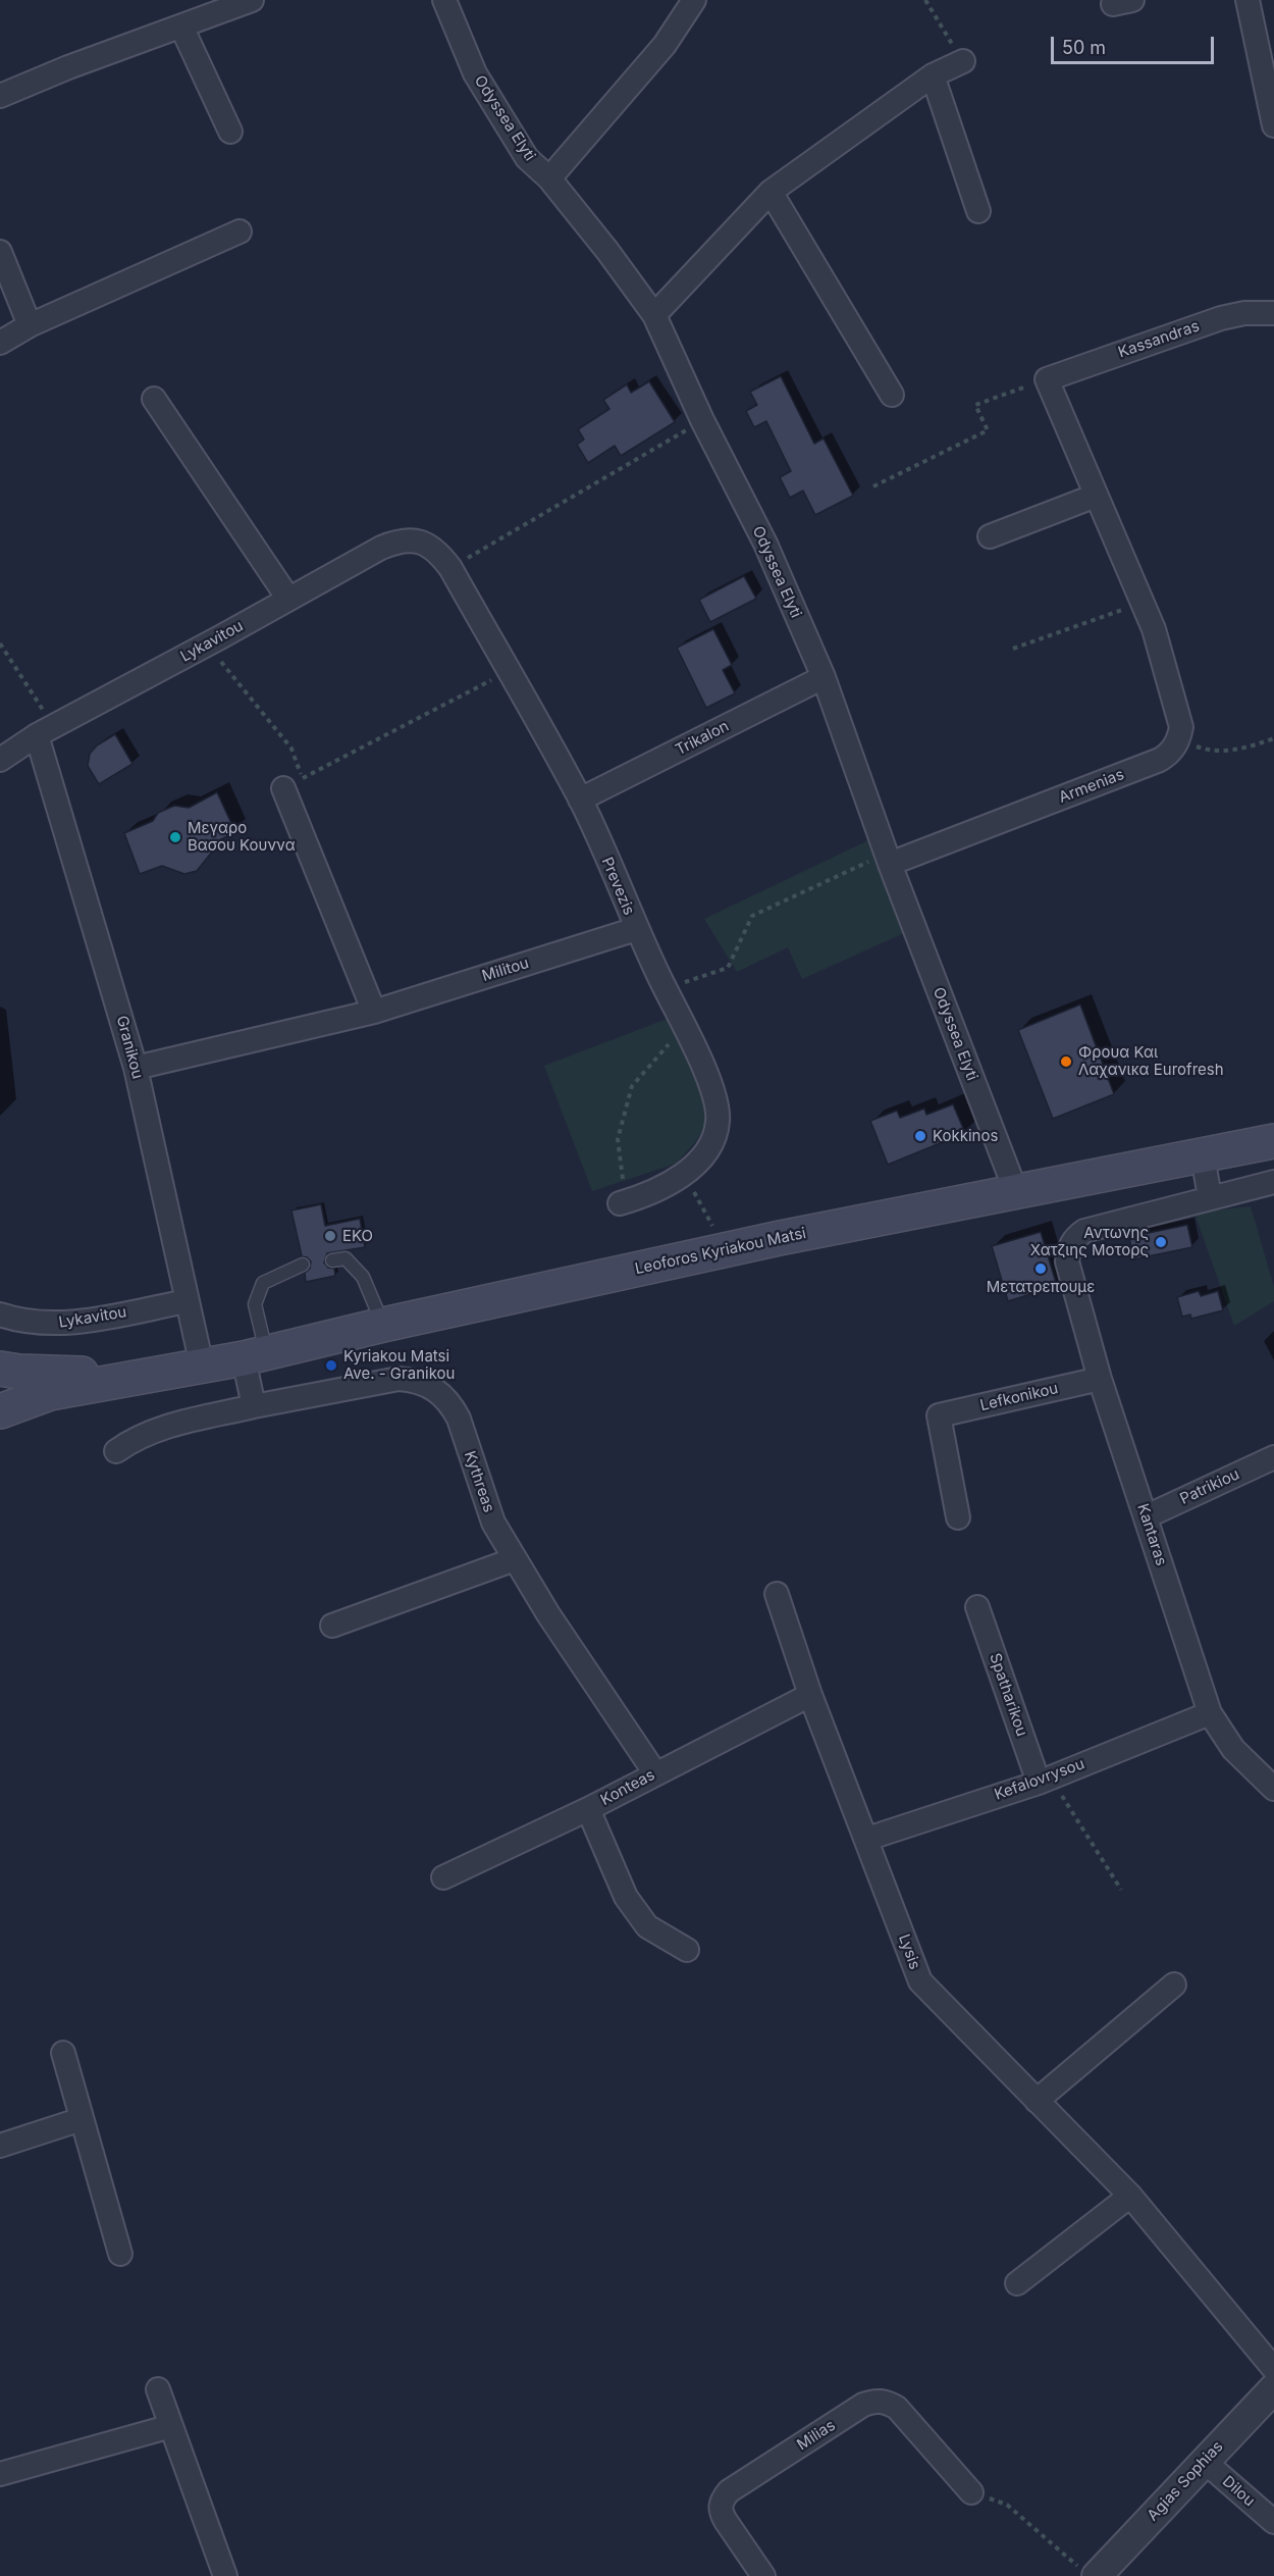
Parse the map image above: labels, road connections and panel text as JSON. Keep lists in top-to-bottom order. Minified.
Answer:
{"streets":{"main road":["Leoforos Kyriakou Matsi"],"street":["Odyssea Elyti","Kassandras","Lykavitou","Trikalon","Armenias","Prevezis","Militou","Granikou","Lefkonikou","Kythreas","Patrikiou","Kantaras","Spatharikou","Kefalovrysou","Konteas","Lysis","Milias","Agias Sophias","Dilou"]},"crossings":[["Odyssea Elyti","Trikalon"],["Odyssea Elyti","Armenias"],["Odyssea Elyti","Leoforos Kyriakou Matsi"],["Lykavitou","Prevezis"],["Lykavitou","Granikou"],["Trikalon","Prevezis"],["Prevezis","Militou"],["Militou","Granikou"],["Granikou","Leoforos Kyriakou Matsi"],["Lefkonikou","Kantaras"],["Kythreas","Konteas"],["Patrikiou","Kantaras"],["Kantaras","Kefalovrysou"],["Spatharikou","Kefalovrysou"],["Kefalovrysou","Lysis"],["Konteas","Lysis"],["Agias Sophias","Dilou"]],"places":["Μεγαρο Βασου Κουννα","Φρουα Και Λαχανικα Eurofresh","Kokkinos","EKO","Αντωνης Χατζιης Μοτορς","Μετατρεπουμε","Kyriakou Matsi Ave. - Granikou"],"scale_bar":"50 m"}
